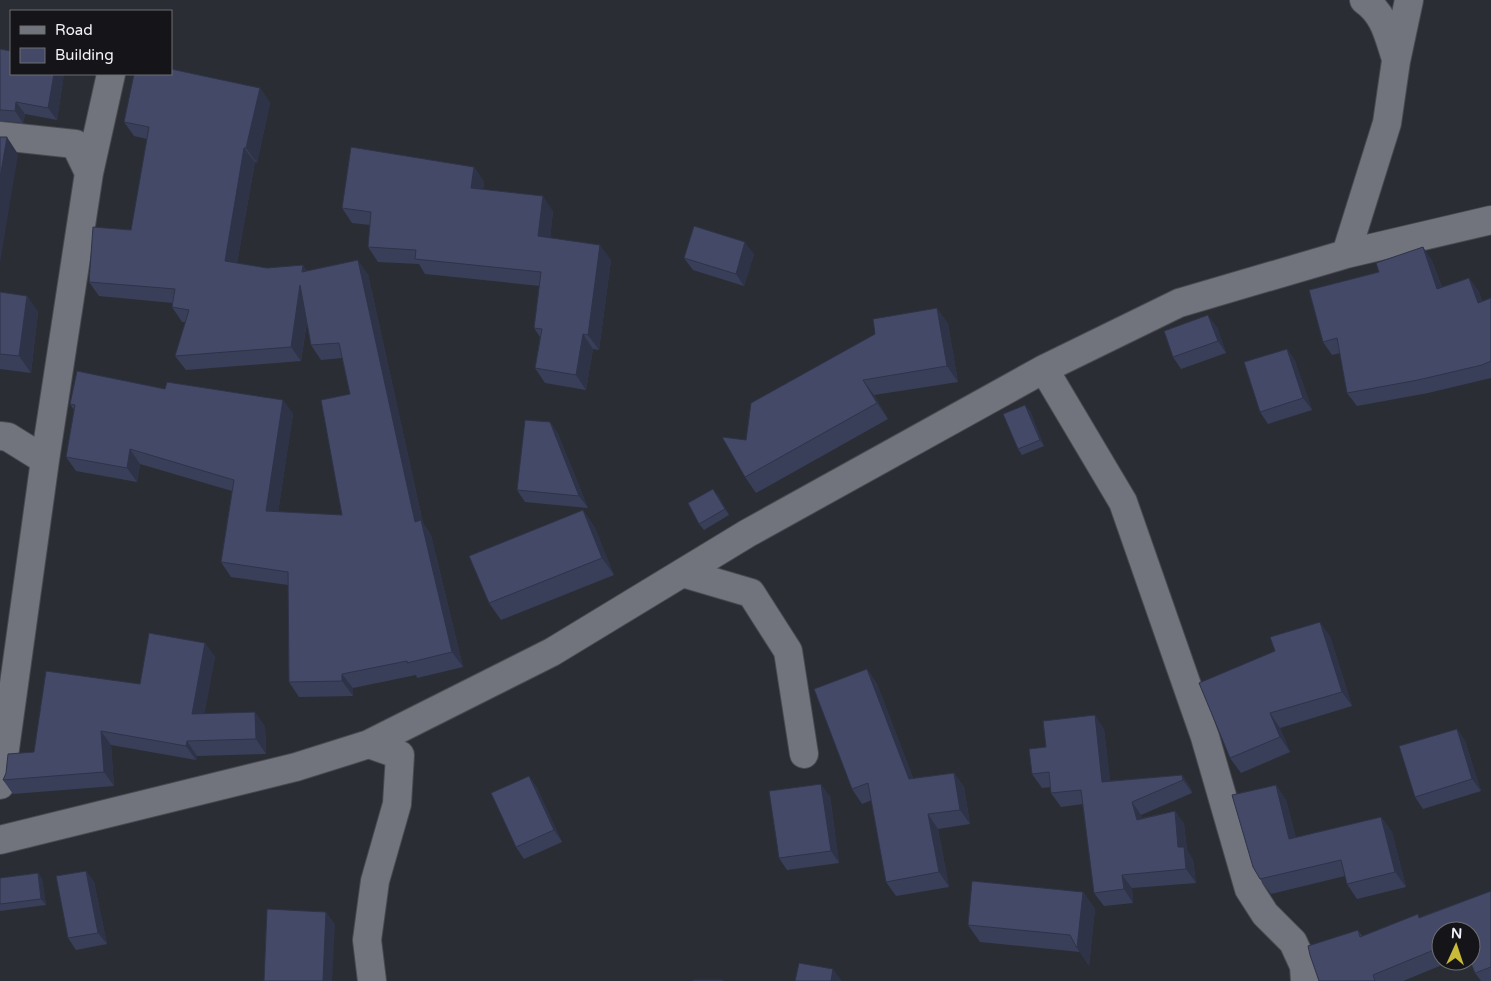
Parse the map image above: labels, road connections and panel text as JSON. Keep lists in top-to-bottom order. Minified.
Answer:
{"legend":["Road","Building"],"north":"top"}
